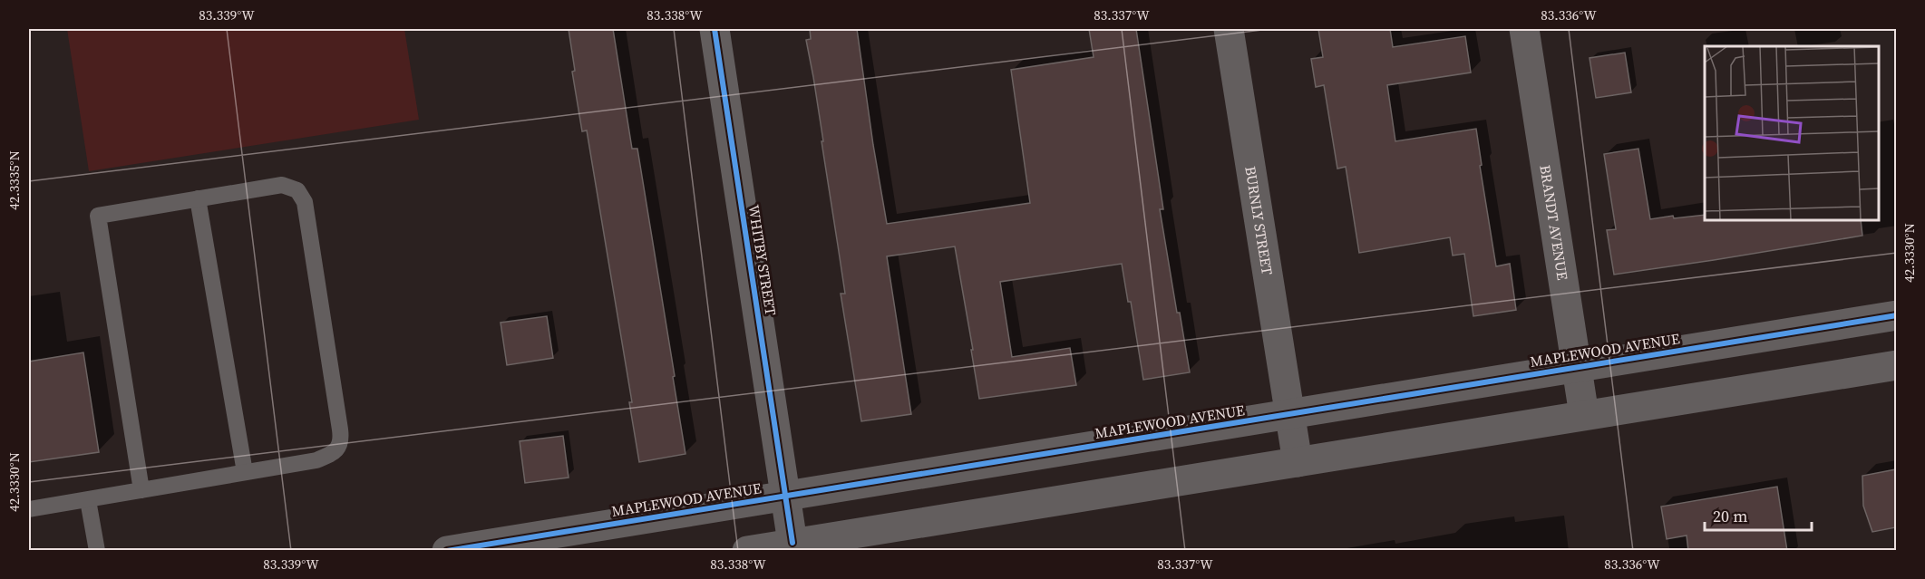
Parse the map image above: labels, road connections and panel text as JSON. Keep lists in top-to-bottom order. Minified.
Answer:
{"streets":{"street":["BURNLY STREET","BRANDT AVENUE","WHITBY STREET","MAPLEWOOD AVENUE"]},"crossings":[["BURNLY STREET","MAPLEWOOD AVENUE"],["BRANDT AVENUE","MAPLEWOOD AVENUE"],["WHITBY STREET","MAPLEWOOD AVENUE"]],"scale_bar":"20 m","coordinates":["83.339°W","83.338°W","83.337°W","83.336°W","42.3335°N","42.3330°N"]}
